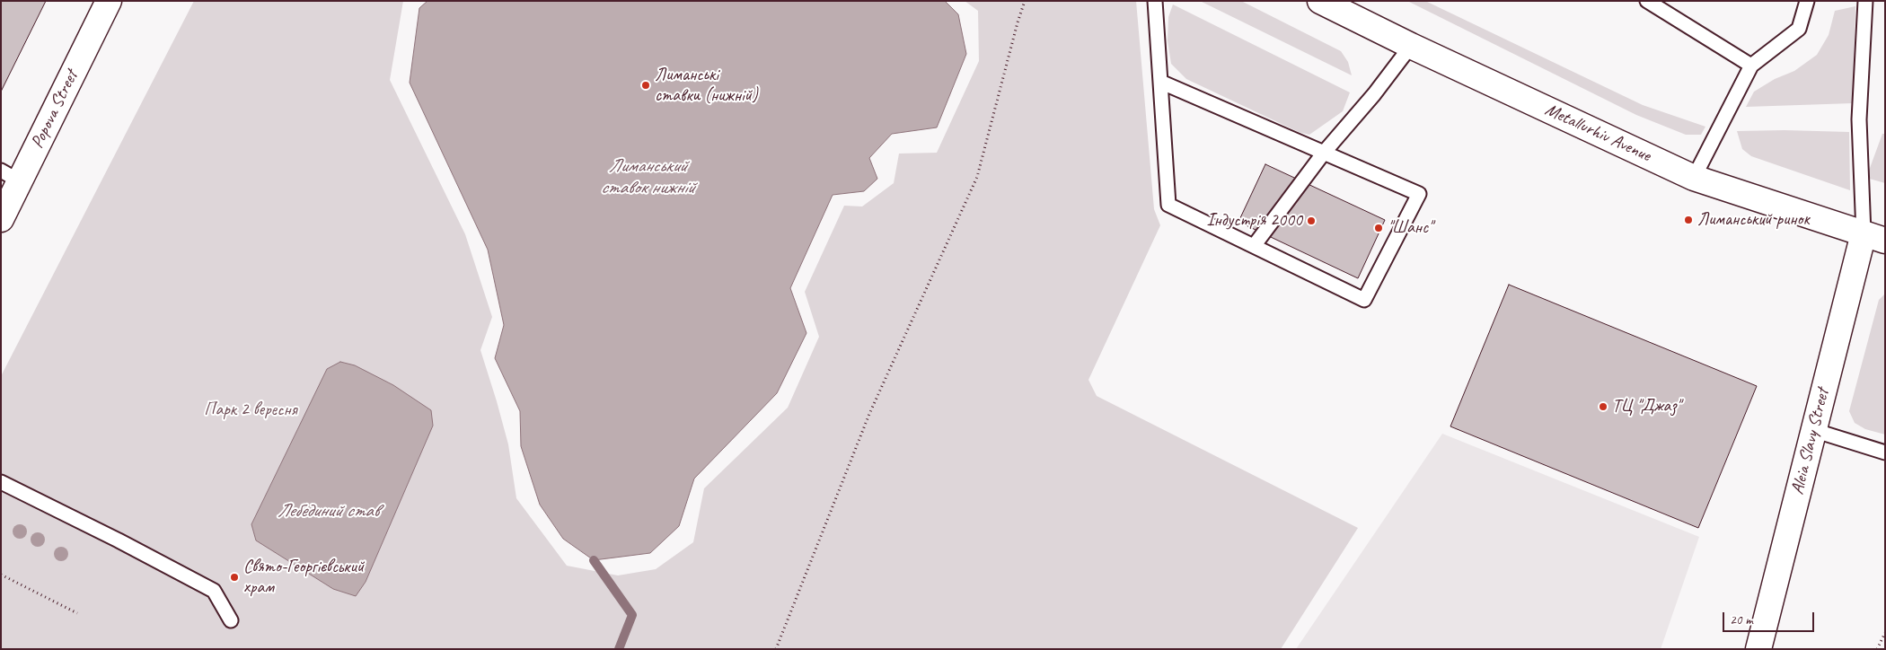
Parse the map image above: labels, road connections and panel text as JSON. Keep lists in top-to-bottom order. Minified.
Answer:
{"streets":{"street":["Popova Street","Metallurhiv Avenue","Aleia Slavy Street"]},"crossings":[["Metallurhiv Avenue","Aleia Slavy Street"]],"water":["Лиманський ставок нижній","Лебединий став"],"parks":["Парк 2 вересня"],"places":["Лиманські ставки (нижній)","Лиманський ринок","Індустрія 2000","\"Шанс\"","ТЦ \"Джаз\"","Свято-Георгієвський храм"],"scale_bar":"20 m"}
